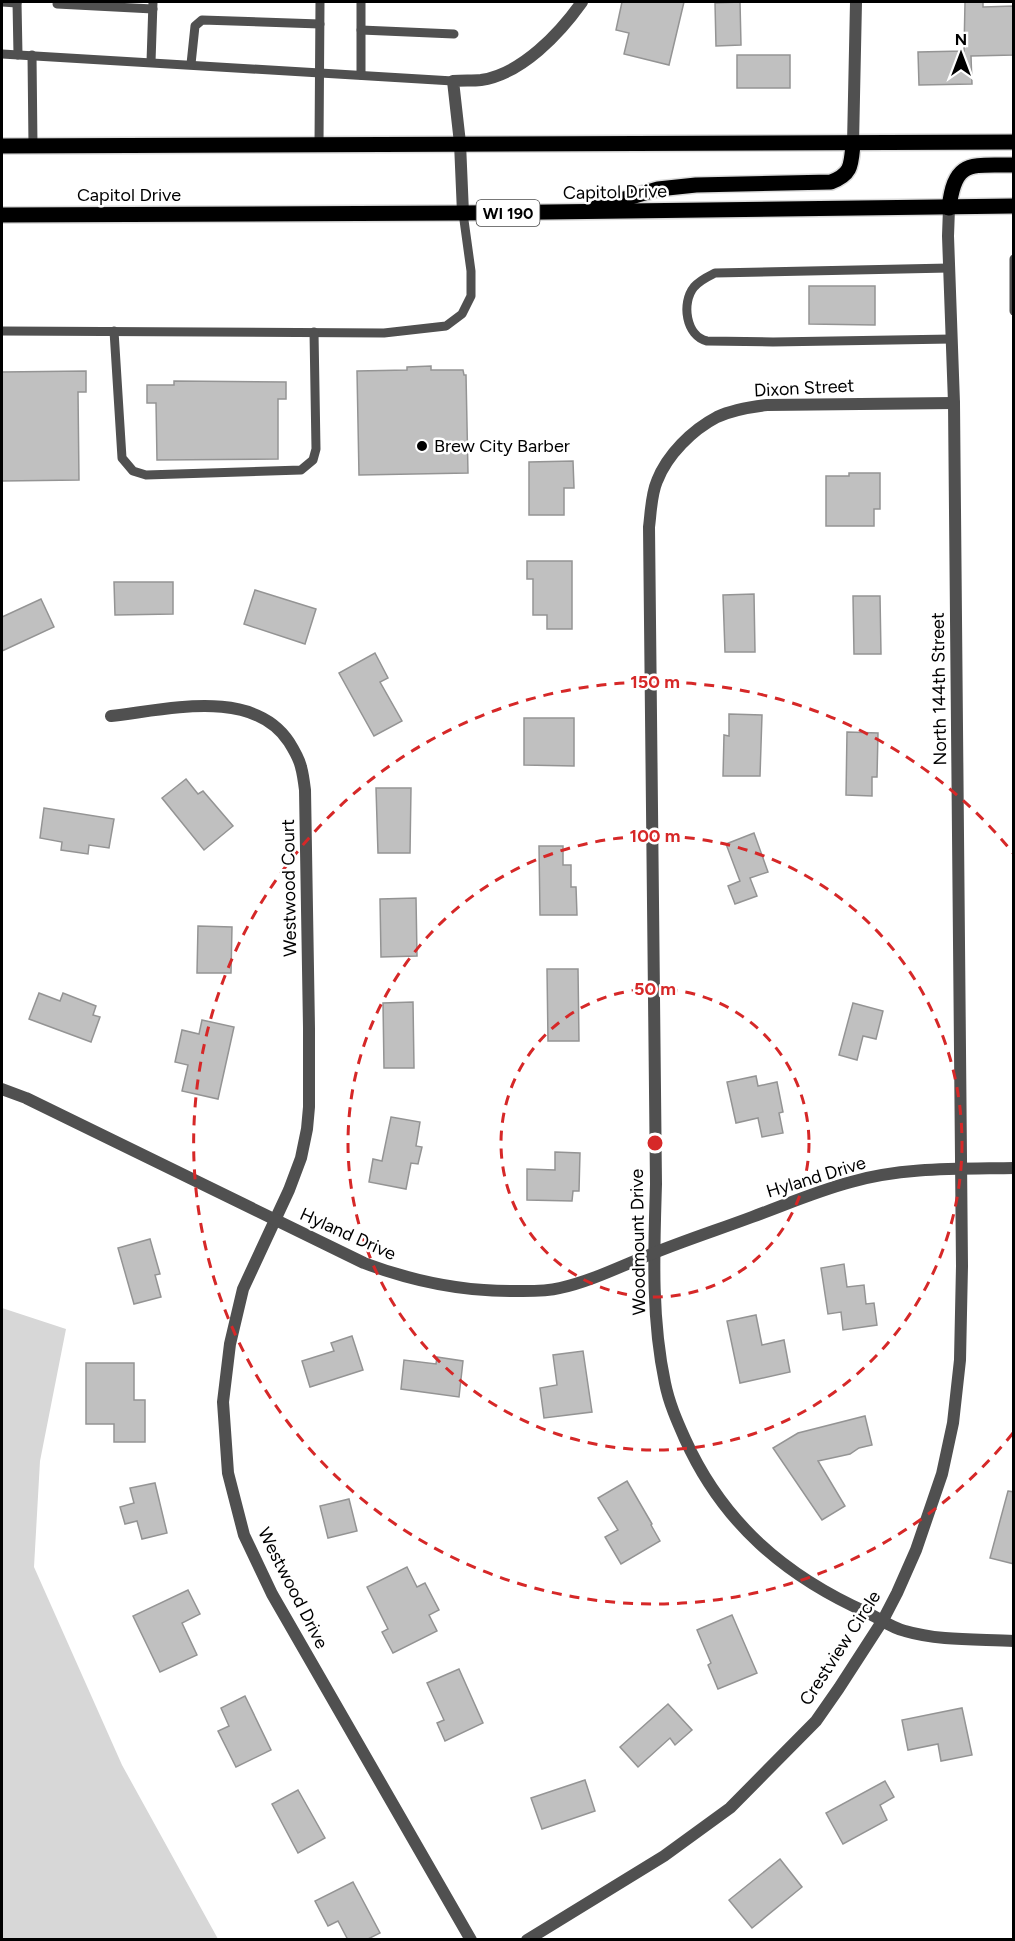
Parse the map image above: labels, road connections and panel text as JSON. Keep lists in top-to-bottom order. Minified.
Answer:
{"streets":{"main road":["Capitol Drive","WI 190"],"street":["Dixon Street","North 144th Street","Westwood Court","Hyland Drive","Woodmount Drive","Westwood Drive","Crestview Circle"]},"crossings":[["Capitol Drive","North 144th Street"],["Dixon Street","North 144th Street"],["Dixon Street","Woodmount Drive"],["North 144th Street","Hyland Drive"],["North 144th Street","Crestview Circle"],["Westwood Court","Hyland Drive"],["Westwood Court","Westwood Drive"],["Hyland Drive","Woodmount Drive"],["Hyland Drive","Westwood Drive"],["Hyland Drive","Crestview Circle"],["Woodmount Drive","Crestview Circle"]],"places":["Brew City Barber"],"north":"top","rings":["150 m","100 m","50 m"]}
